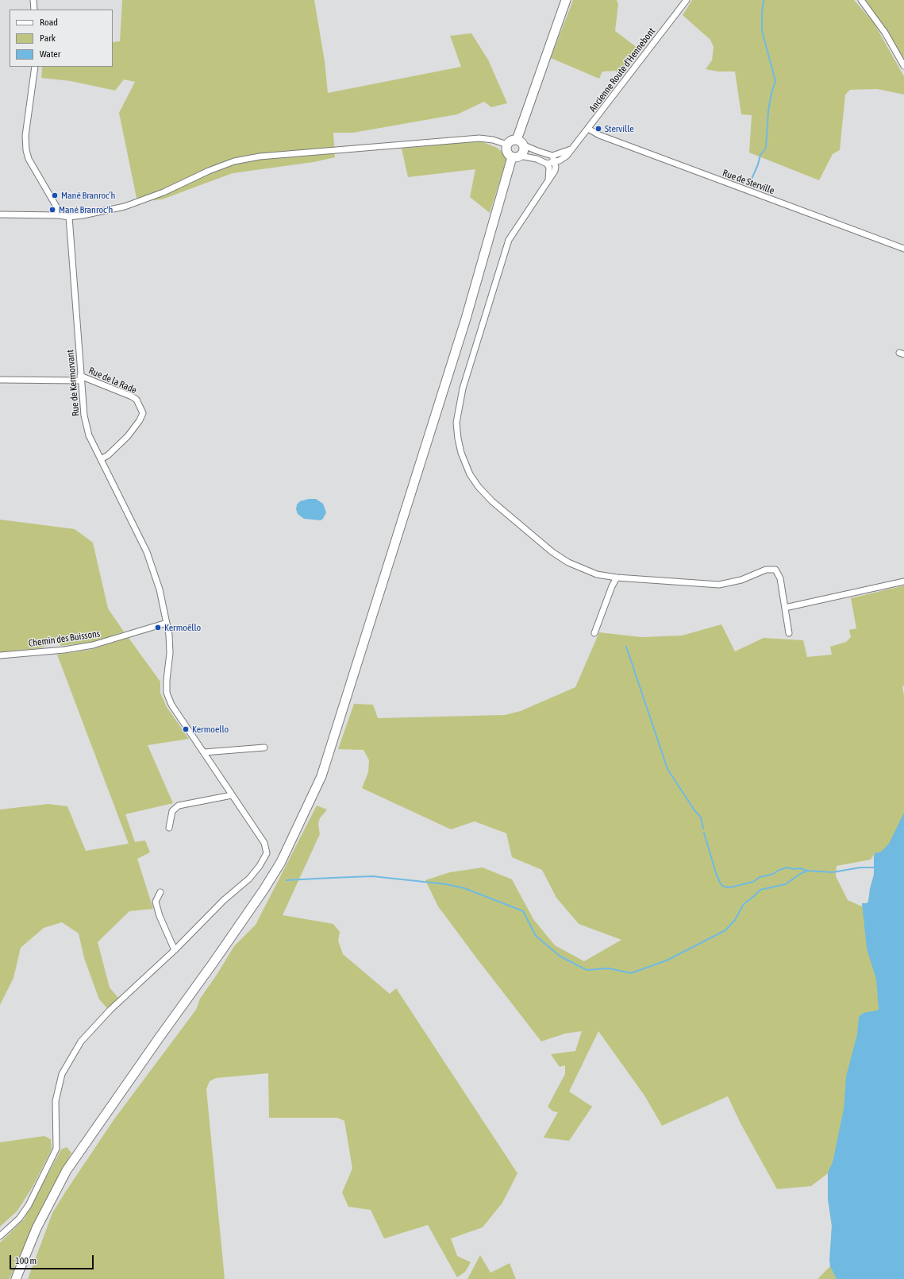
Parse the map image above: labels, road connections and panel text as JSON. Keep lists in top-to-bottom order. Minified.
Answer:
{"streets":{"street":["Ancienne Route d'Hennebont","Rue de Sterville","Rue de la Rade","Rue de Kermorvant","Chemin des Buissons"]},"crossings":[["Ancienne Route d'Hennebont","Rue de Sterville"],["Rue de la Rade","Rue de Kermorvant"],["Rue de Kermorvant","Chemin des Buissons"]],"places":["Sterville","Mané Branroc’h","Mané Branroc'h","Kermoëllo","Kermoello"],"legend":["Road","Park","Water"],"scale_bar":"100 m"}
